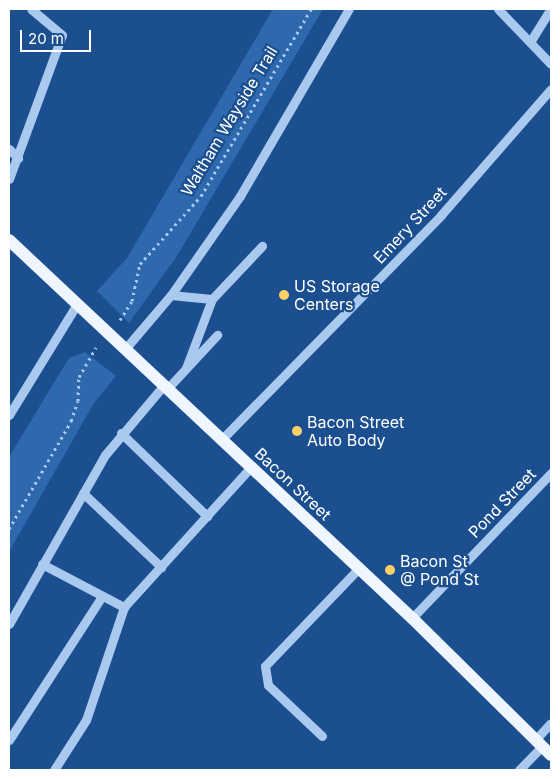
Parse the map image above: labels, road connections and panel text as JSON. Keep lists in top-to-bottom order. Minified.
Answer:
{"streets":{"main road":["Bacon Street"],"street":["Emery Street","Pond Street"],"path":["Waltham Wayside Trail"]},"crossings":[["Emery Street","Bacon Street"],["Bacon Street","Pond Street"]],"places":["US Storage Centers","Bacon Street Auto Body","Bacon St @ Pond St"],"scale_bar":"20 m"}
